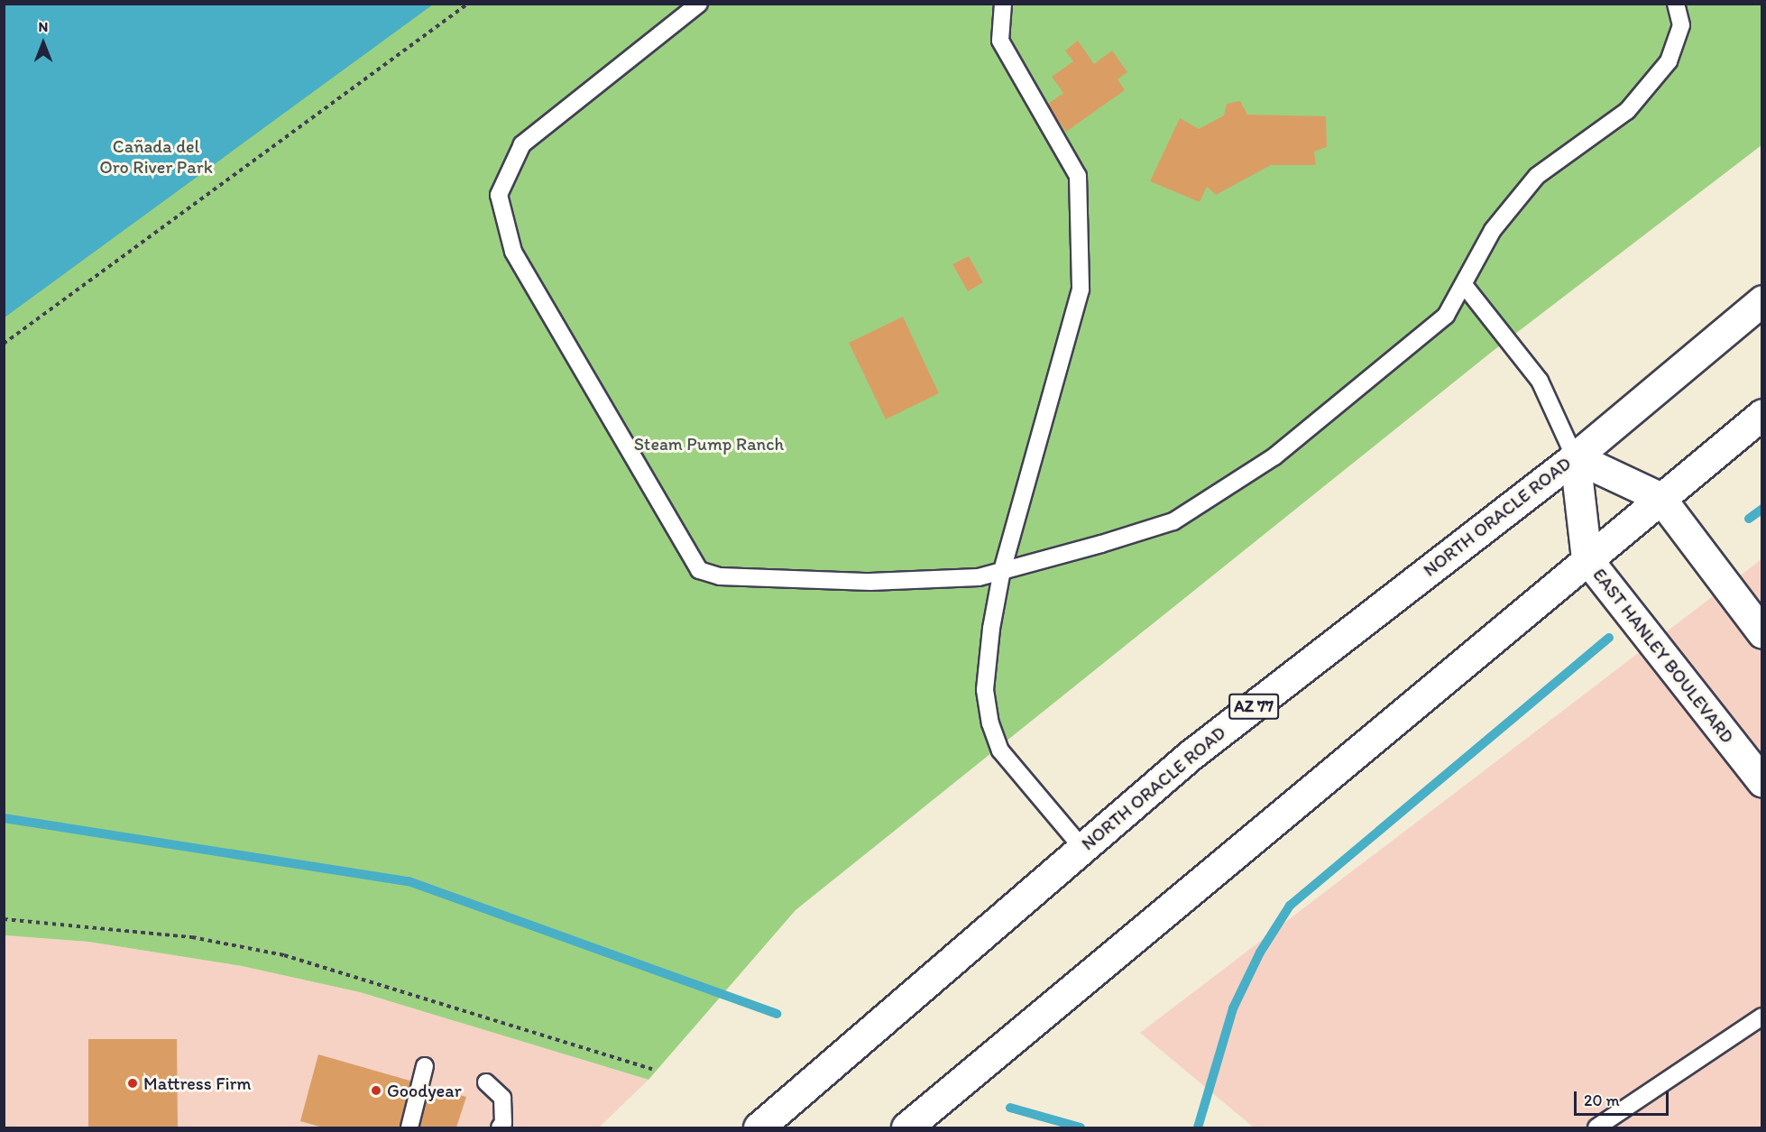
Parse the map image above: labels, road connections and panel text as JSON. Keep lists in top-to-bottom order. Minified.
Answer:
{"streets":{"main road":["NORTH ORACLE ROAD","EAST HANLEY BOULEVARD","AZ 77"]},"crossings":[["NORTH ORACLE ROAD","EAST HANLEY BOULEVARD"]],"parks":["Cañada del Oro River Park","Steam Pump Ranch"],"places":["Mattress Firm","Goodyear"],"scale_bar":"20 m","north":"top"}
